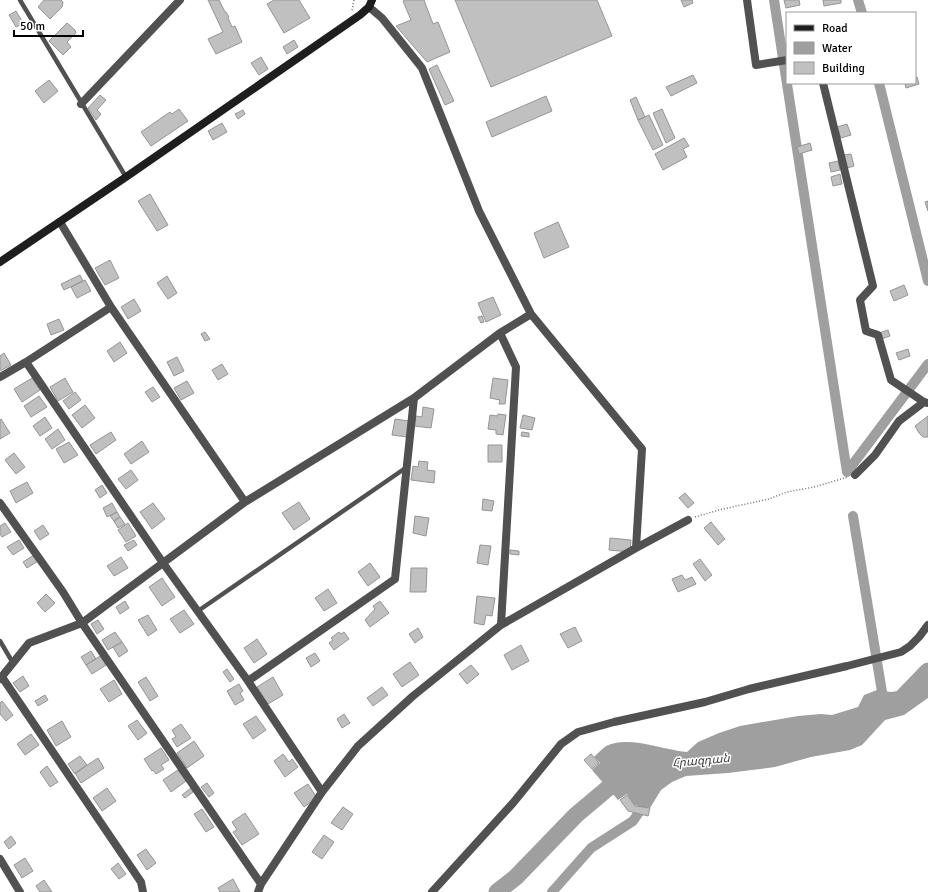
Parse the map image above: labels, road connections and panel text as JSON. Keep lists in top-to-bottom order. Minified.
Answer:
{"water":["Հրազդան"],"legend":["Road","Water","Building"],"scale_bar":"50 m"}
